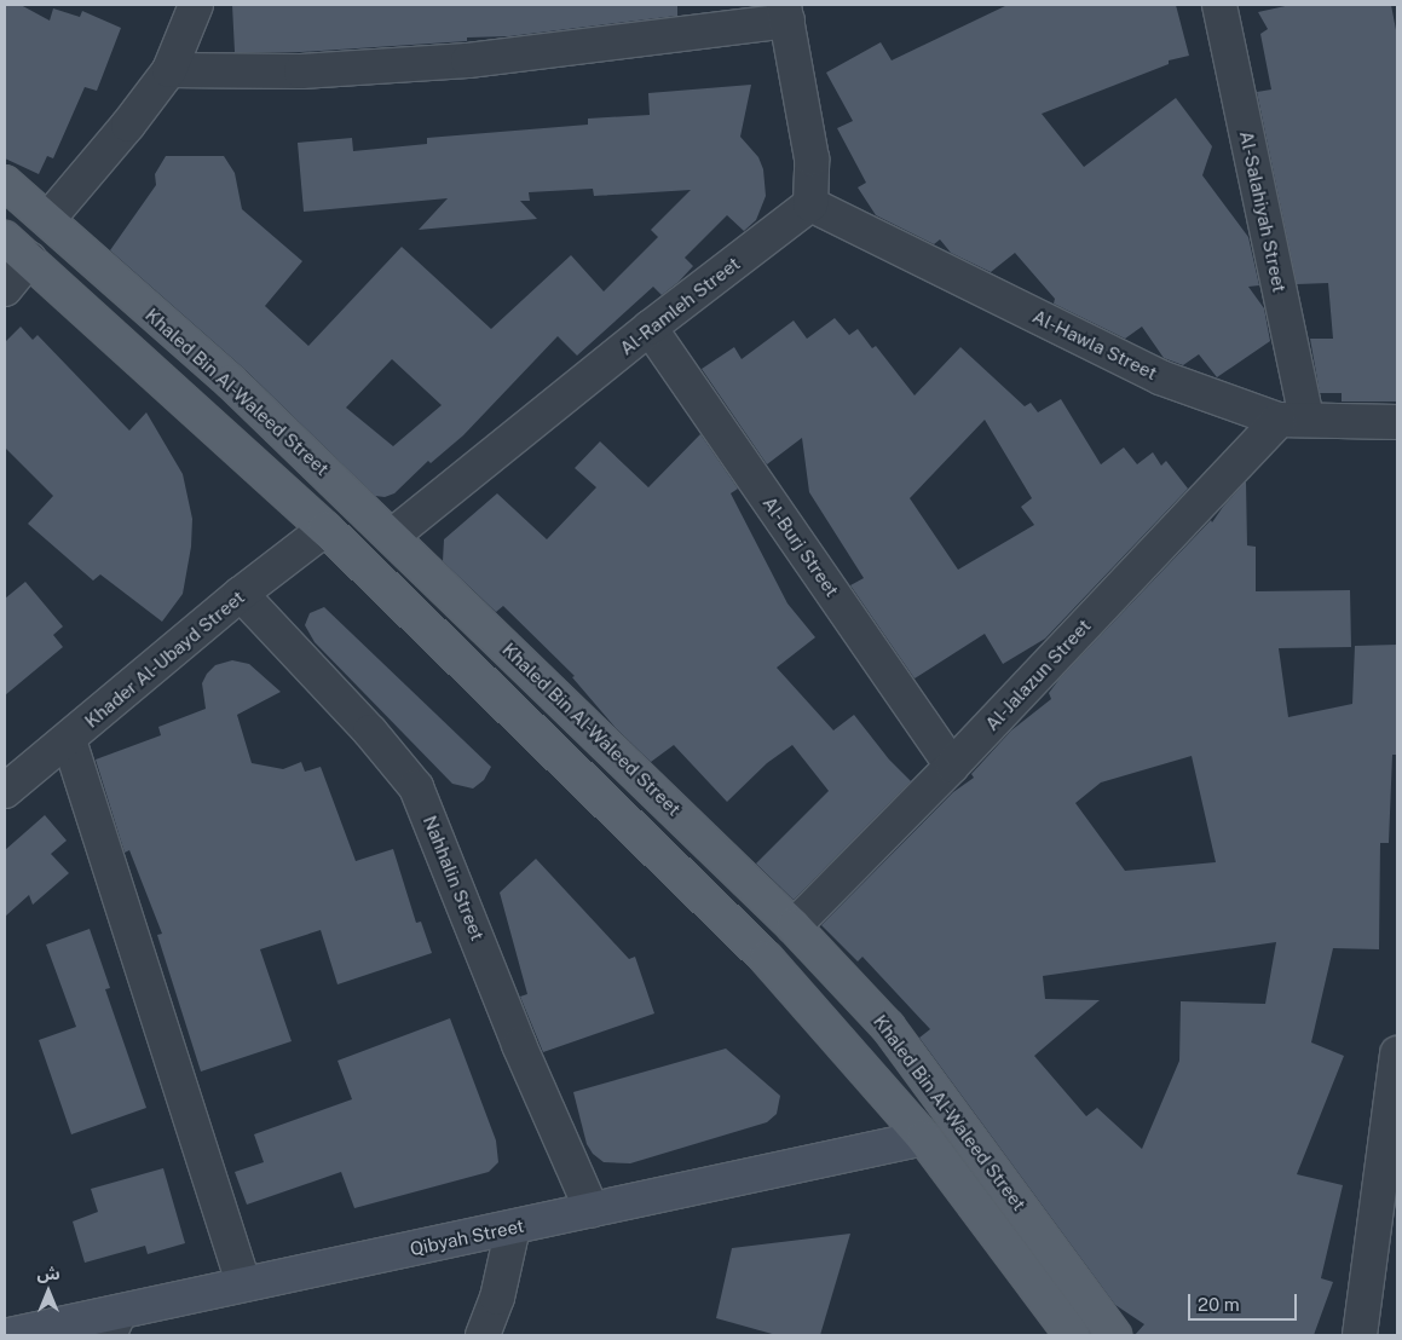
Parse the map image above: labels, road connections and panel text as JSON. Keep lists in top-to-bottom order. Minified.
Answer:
{"streets":{"main road":["Khaled Bin Al-Waleed Street"],"street":["Al-Salahiyah Street","Al-Ramleh Street","Al-Hawla Street","Al-Burj Street","Khader Al-Ubayd Street","Al-Jalazun Street","Nahhalin Street","Qibyah Street"]},"crossings":[["Al-Salahiyah Street","Al-Hawla Street"],["Al-Salahiyah Street","Al-Jalazun Street"],["Al-Ramleh Street","Al-Hawla Street"],["Al-Ramleh Street","Khaled Bin Al-Waleed Street"],["Al-Ramleh Street","Al-Burj Street"],["Al-Hawla Street","Al-Jalazun Street"],["Khaled Bin Al-Waleed Street","Khader Al-Ubayd Street"],["Khaled Bin Al-Waleed Street","Al-Jalazun Street"],["Khaled Bin Al-Waleed Street","Qibyah Street"],["Al-Burj Street","Al-Jalazun Street"],["Khader Al-Ubayd Street","Nahhalin Street"],["Nahhalin Street","Qibyah Street"]],"scale_bar":"20 m","north":"top"}
